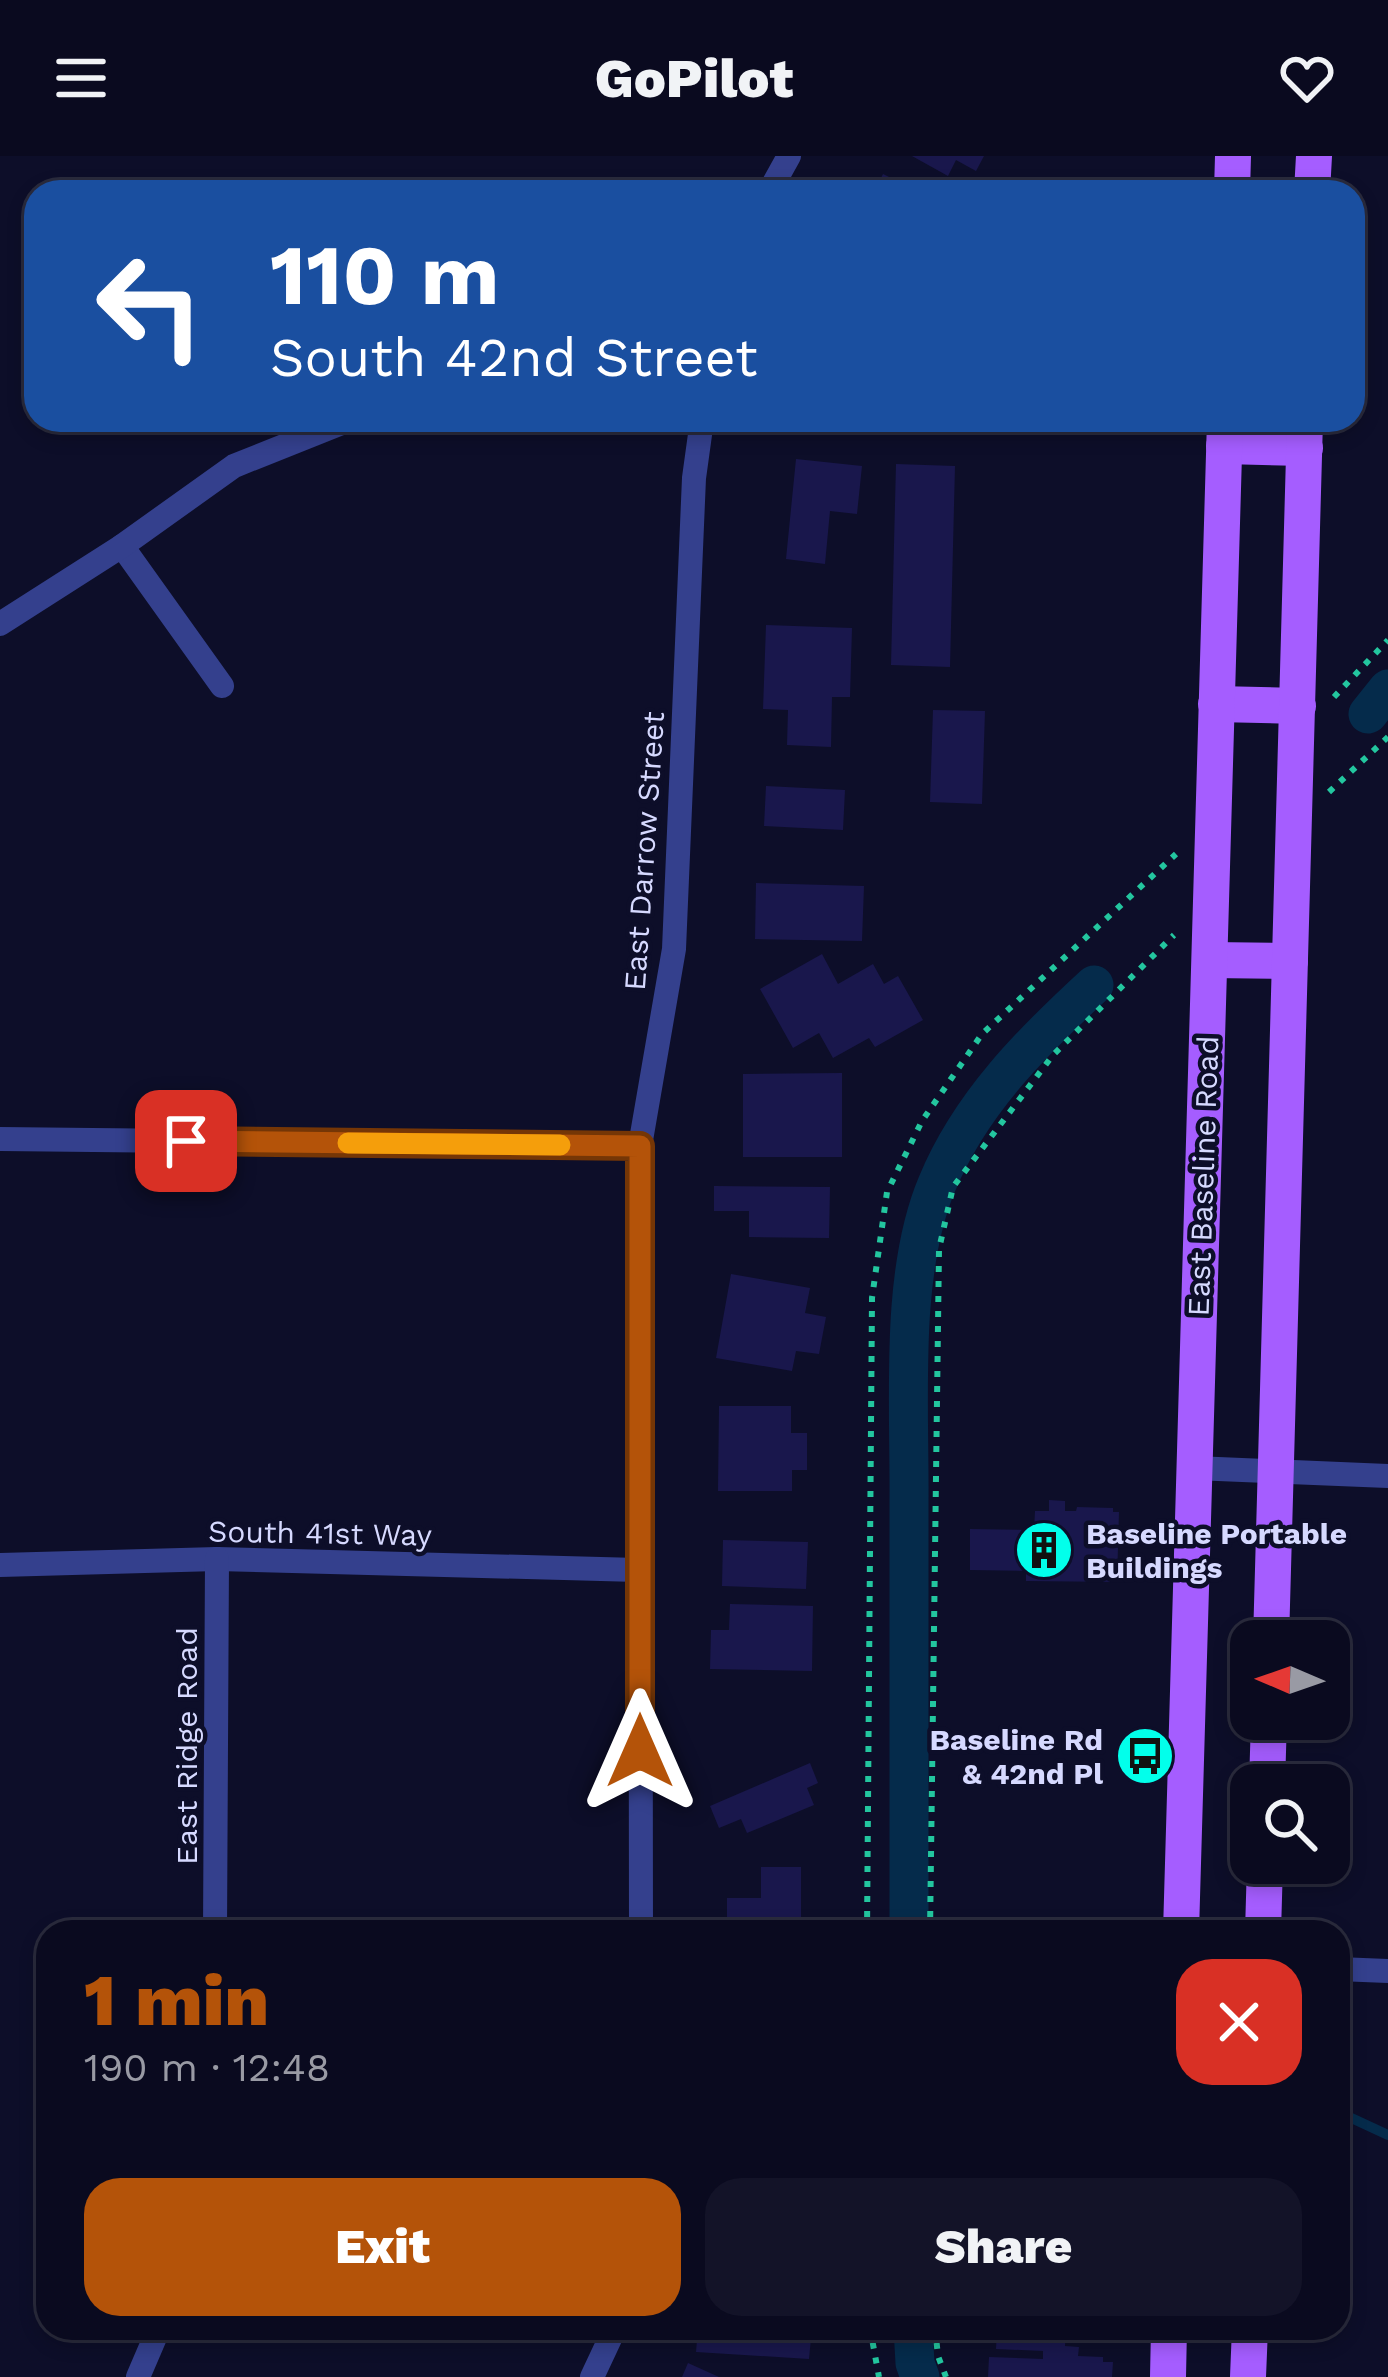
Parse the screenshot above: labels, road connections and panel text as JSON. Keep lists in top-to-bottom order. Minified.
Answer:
{"streets":{"main road":["East Baseline Road"],"street":["East Darrow Street","South 41st Way","East Ridge Road"]},"crossings":[["East Darrow Street","South 41st Way"],["South 41st Way","East Ridge Road"]],"places":{"building":["Baseline Portable Buildings"],"bus stop":["Baseline Rd & 42nd Pl"]},"north":"left","page":{"header":"GoPilot","turn":["110 m","South 42nd Street"],"heading":["1 min","190 m · 12:48"],"buttons":["Exit","Share"]}}
